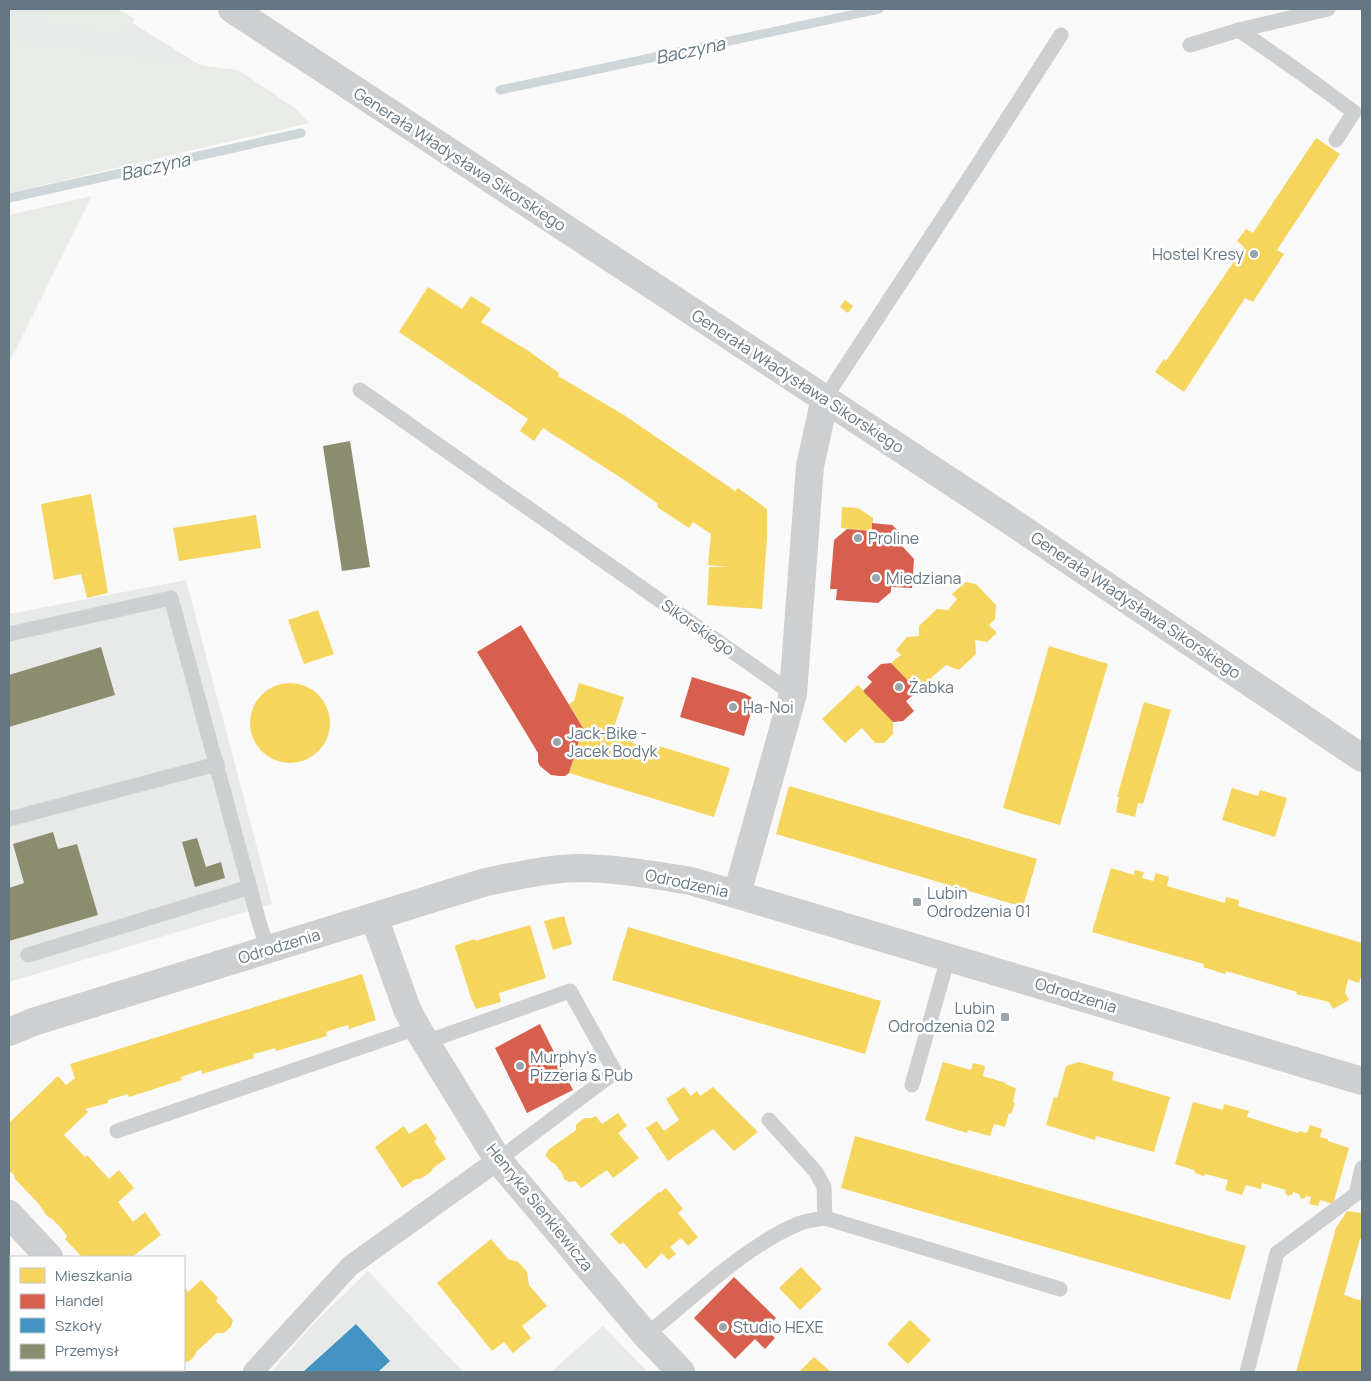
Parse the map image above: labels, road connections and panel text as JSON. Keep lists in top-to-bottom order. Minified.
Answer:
{"streets":{"street":["Generała Władysława Sikorskiego","Odrodzenia","Henryka Sienkiewicza"],"lane":["Sikorskiego"]},"crossings":[["Odrodzenia","Henryka Sienkiewicza"]],"water":["Baczyna"],"places":{"other":["Hostel Kresy","Proline","Miedziana","Żabka","Ha-Noi","Jack-Bike - Jacek Bodyk","Murphy's Pizzeria & Pub","Studio HEXE"],"transit":["Lubin Odrodzenia 01","Lubin Odrodzenia 02"]},"legend":["Mieszkania","Handel","Szkoły","Przemysł"]}
